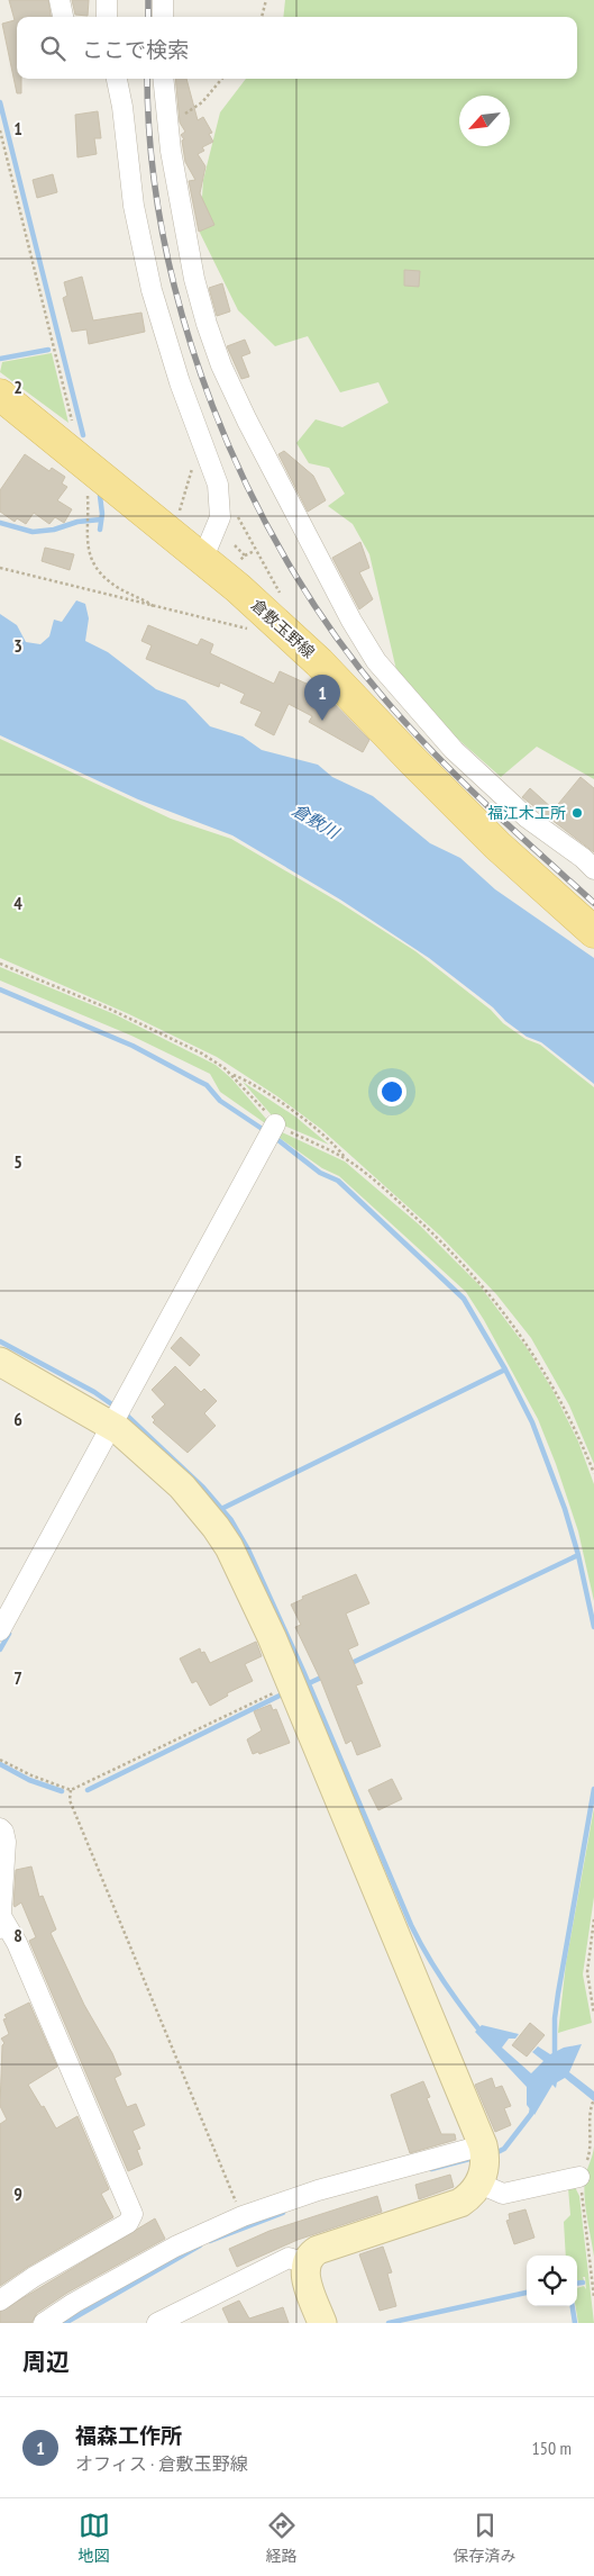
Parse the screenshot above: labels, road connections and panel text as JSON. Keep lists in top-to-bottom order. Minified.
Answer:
{"streets":{"main road":["倉敷玉野線"]},"water":["倉敷川"],"places":["福江木工所"],"north":"bottom left","page":{"search":"ここで検索","pins":"1","heading":"周辺","list":[{"mark":"1","name":"福森工作所","note":"オフィス · 倉敷玉野線","value":"150 m"}],"nav":["地図","経路","保存済み"]},"grid":{"rows":["1","2","3","4","5","6","7","8","9"]}}
